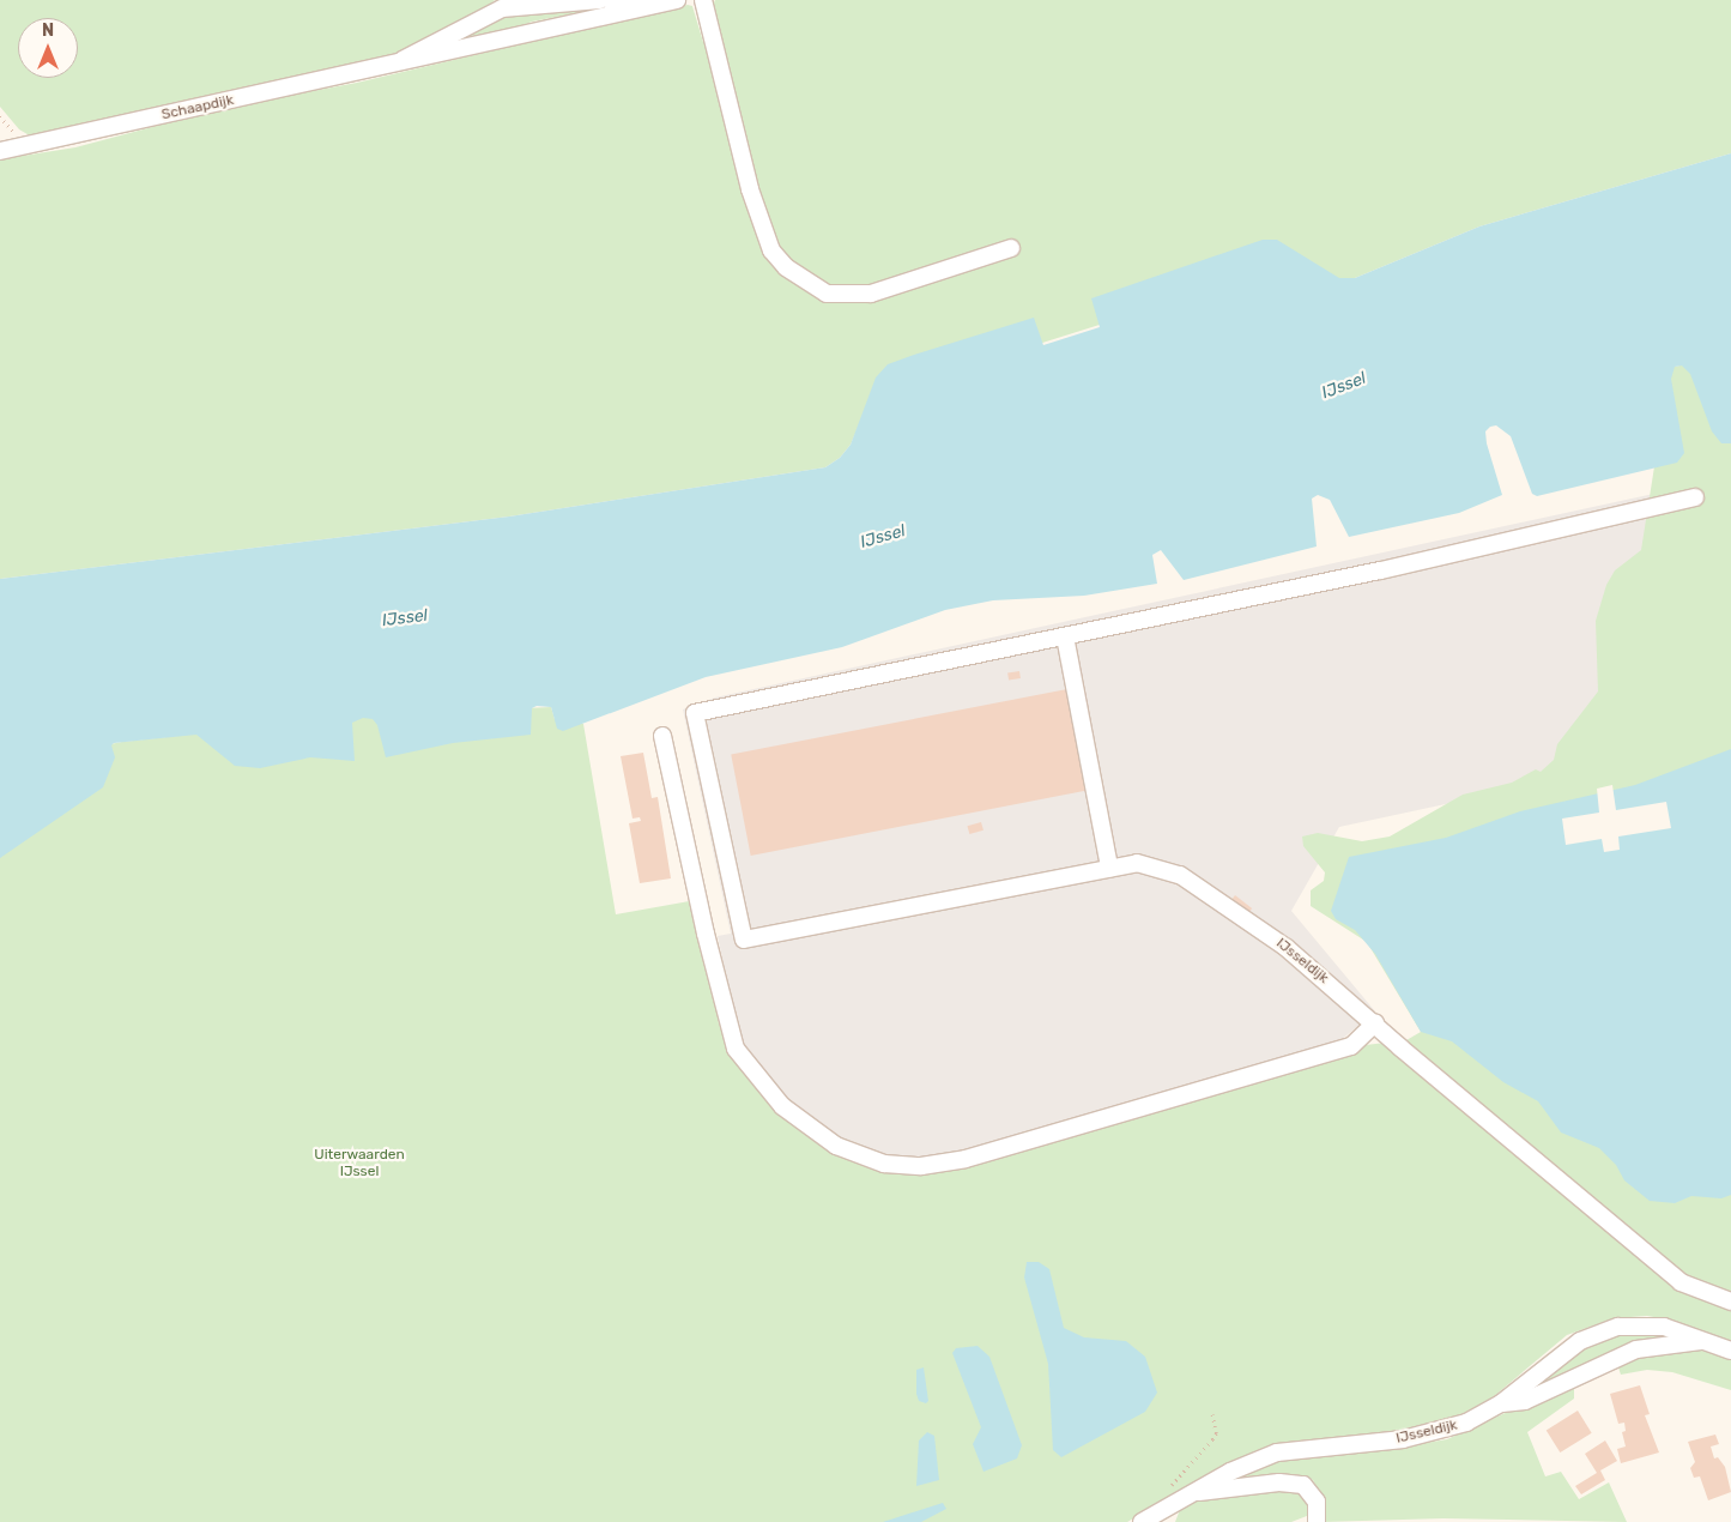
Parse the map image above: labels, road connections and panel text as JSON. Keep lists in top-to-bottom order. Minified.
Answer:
{"streets":{"street":["Schaapdijk","IJsseldijk"]},"water":["IJssel"],"parks":["Uiterwaarden IJssel"],"north":"top"}
